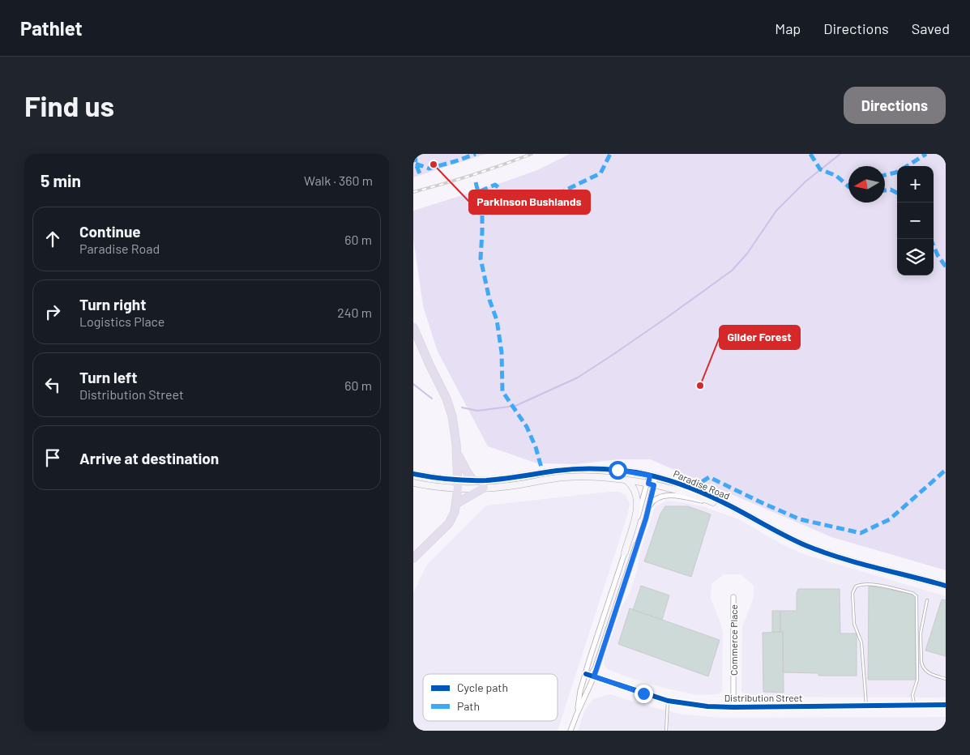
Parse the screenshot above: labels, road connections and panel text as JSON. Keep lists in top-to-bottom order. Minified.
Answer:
{"streets":{"street":["Paradise Road","Commerce Place","Distribution Street"]},"crossings":[["Commerce Place","Distribution Street"]],"places":["Parkinson Bushlands","Glider Forest"],"legend":["Cycle path","Path"],"north":"left","page":{"header":"Pathlet","nav":["Map","Directions","Saved"],"buttons":"Directions","title":"Find us","heading":["5 min","Walk · 360 m"],"map_buttons":["+","−"],"list":[["Continue","Paradise Road","60 m"],["Turn right","Logistics Place","240 m"],["Turn left","Distribution Street","60 m"],"Arrive at destination"]}}
